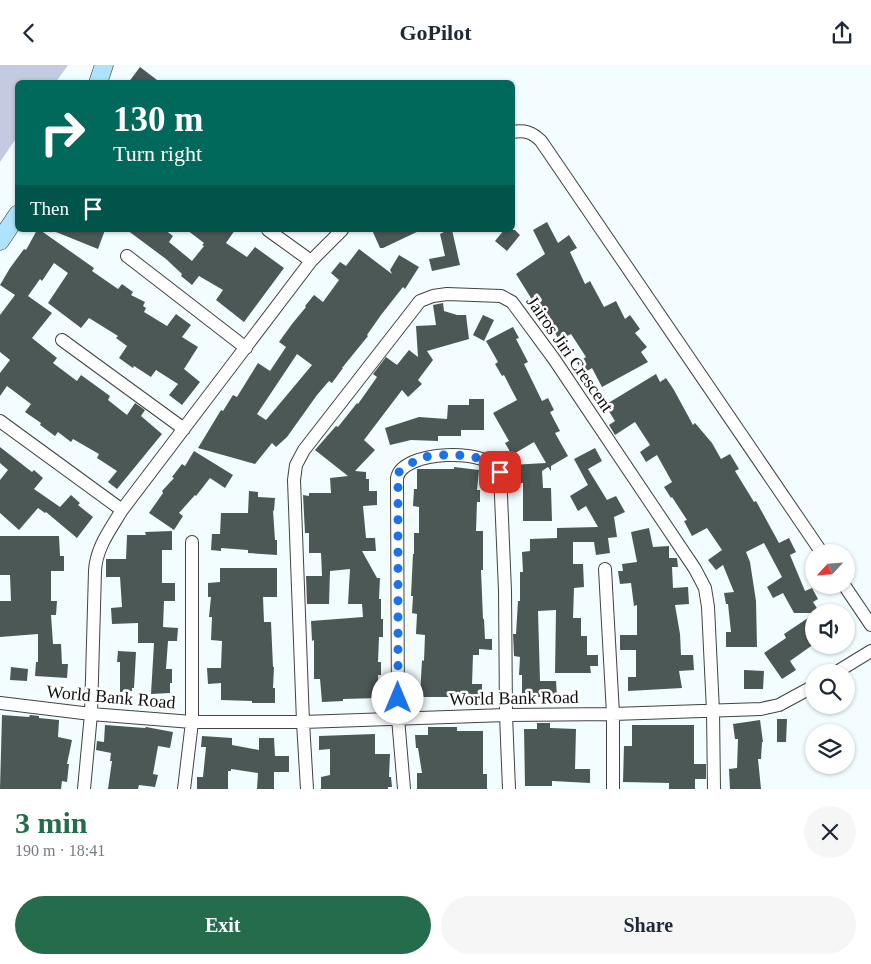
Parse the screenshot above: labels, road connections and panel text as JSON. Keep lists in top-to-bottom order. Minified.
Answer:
{"streets":{"street":["Jairos Jiri Crescent","World Bank Road"]},"crossings":[["Jairos Jiri Crescent","World Bank Road"]],"north":"bottom left","page":{"header":"GoPilot","turn":["130 m","Turn right"],"then":"Then","heading":["3 min","190 m · 18:41"],"buttons":["Exit","Share"]}}
